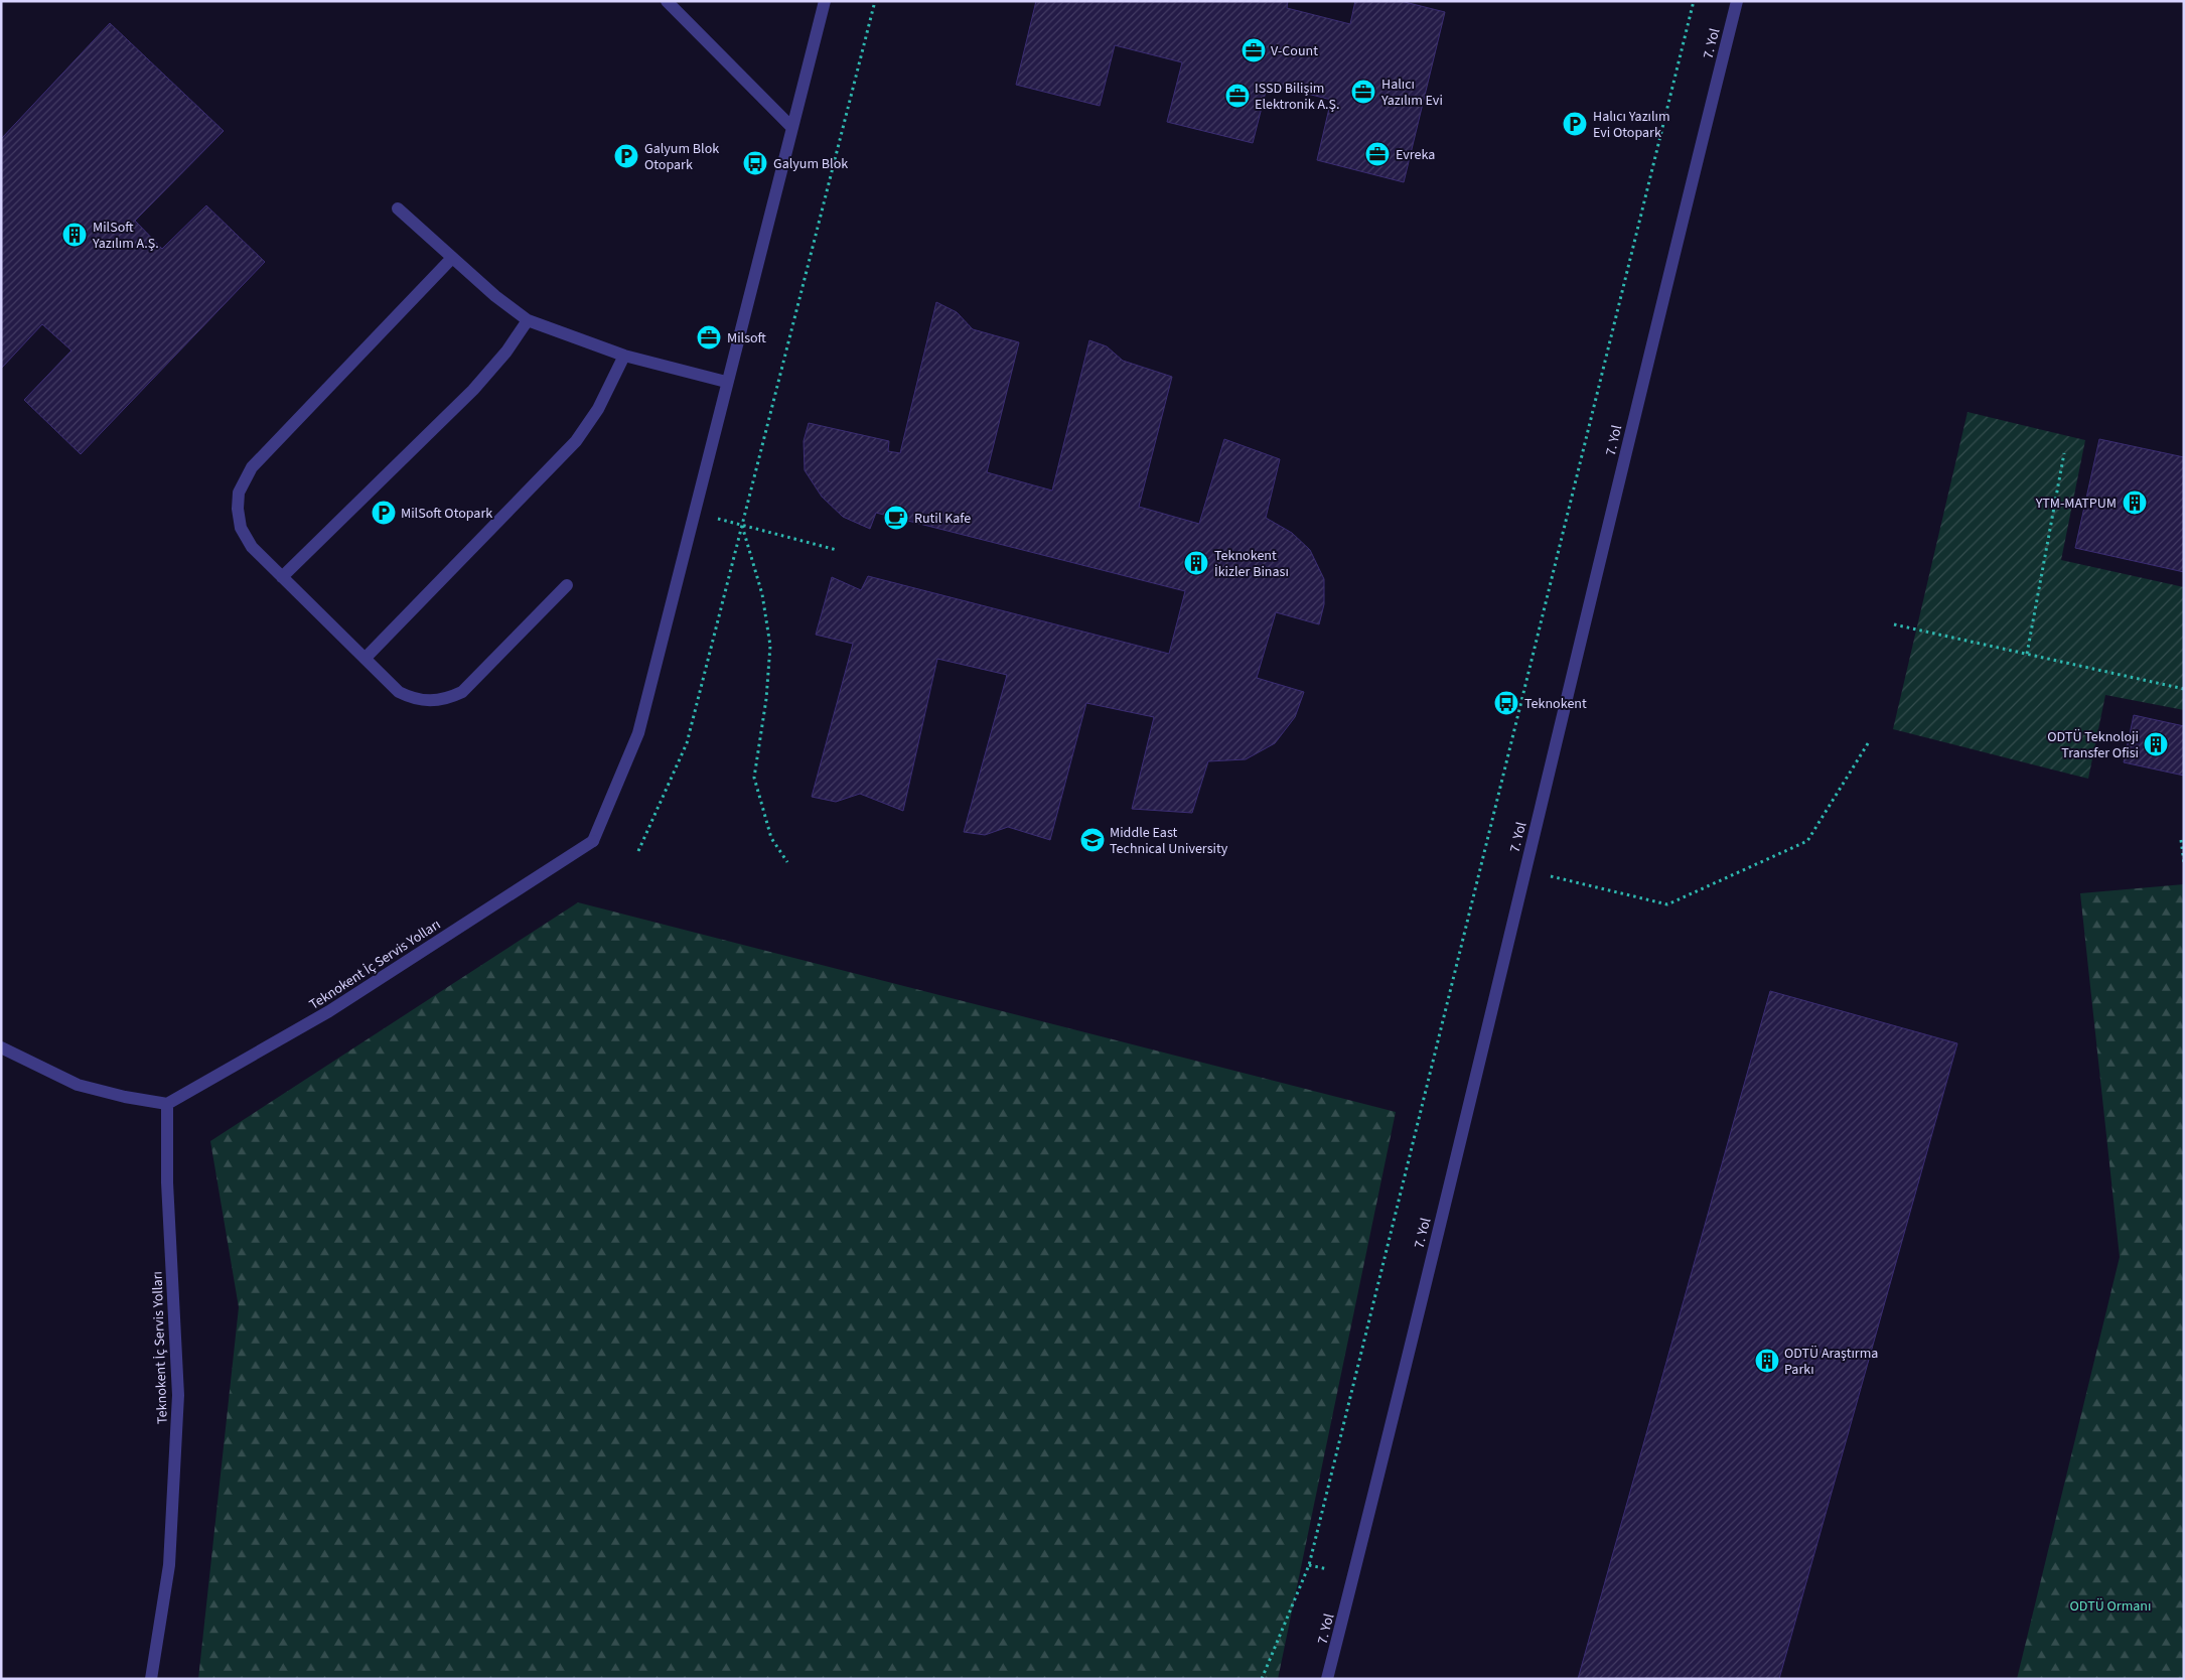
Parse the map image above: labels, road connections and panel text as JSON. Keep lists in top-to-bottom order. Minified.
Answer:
{"streets":{"street":["7. Yol","Teknokent İç Servis Yolları"]},"parks":["ODTÜ Ormanı"],"places":{"office":["V-Count","Halıcı Yazılım Evi","ISSD Bilişim Elektronik A.Ş.","Evreka","Milsoft"],"parking":["Halıcı Yazılım Evi Otopark","Galyum Blok Otopark","MilSoft Otopark"],"bus stop":["Galyum Blok","Teknokent"],"building":["MilSoft Yazılım A.Ş.","YTM-MATPUM","Teknokent İkizler Binası","ODTÜ Teknoloji Transfer Ofisi","ODTÜ Araştırma Parkı"],"cafe":["Rutil Kafe"],"school or university":["Middle East Technical University"]}}
